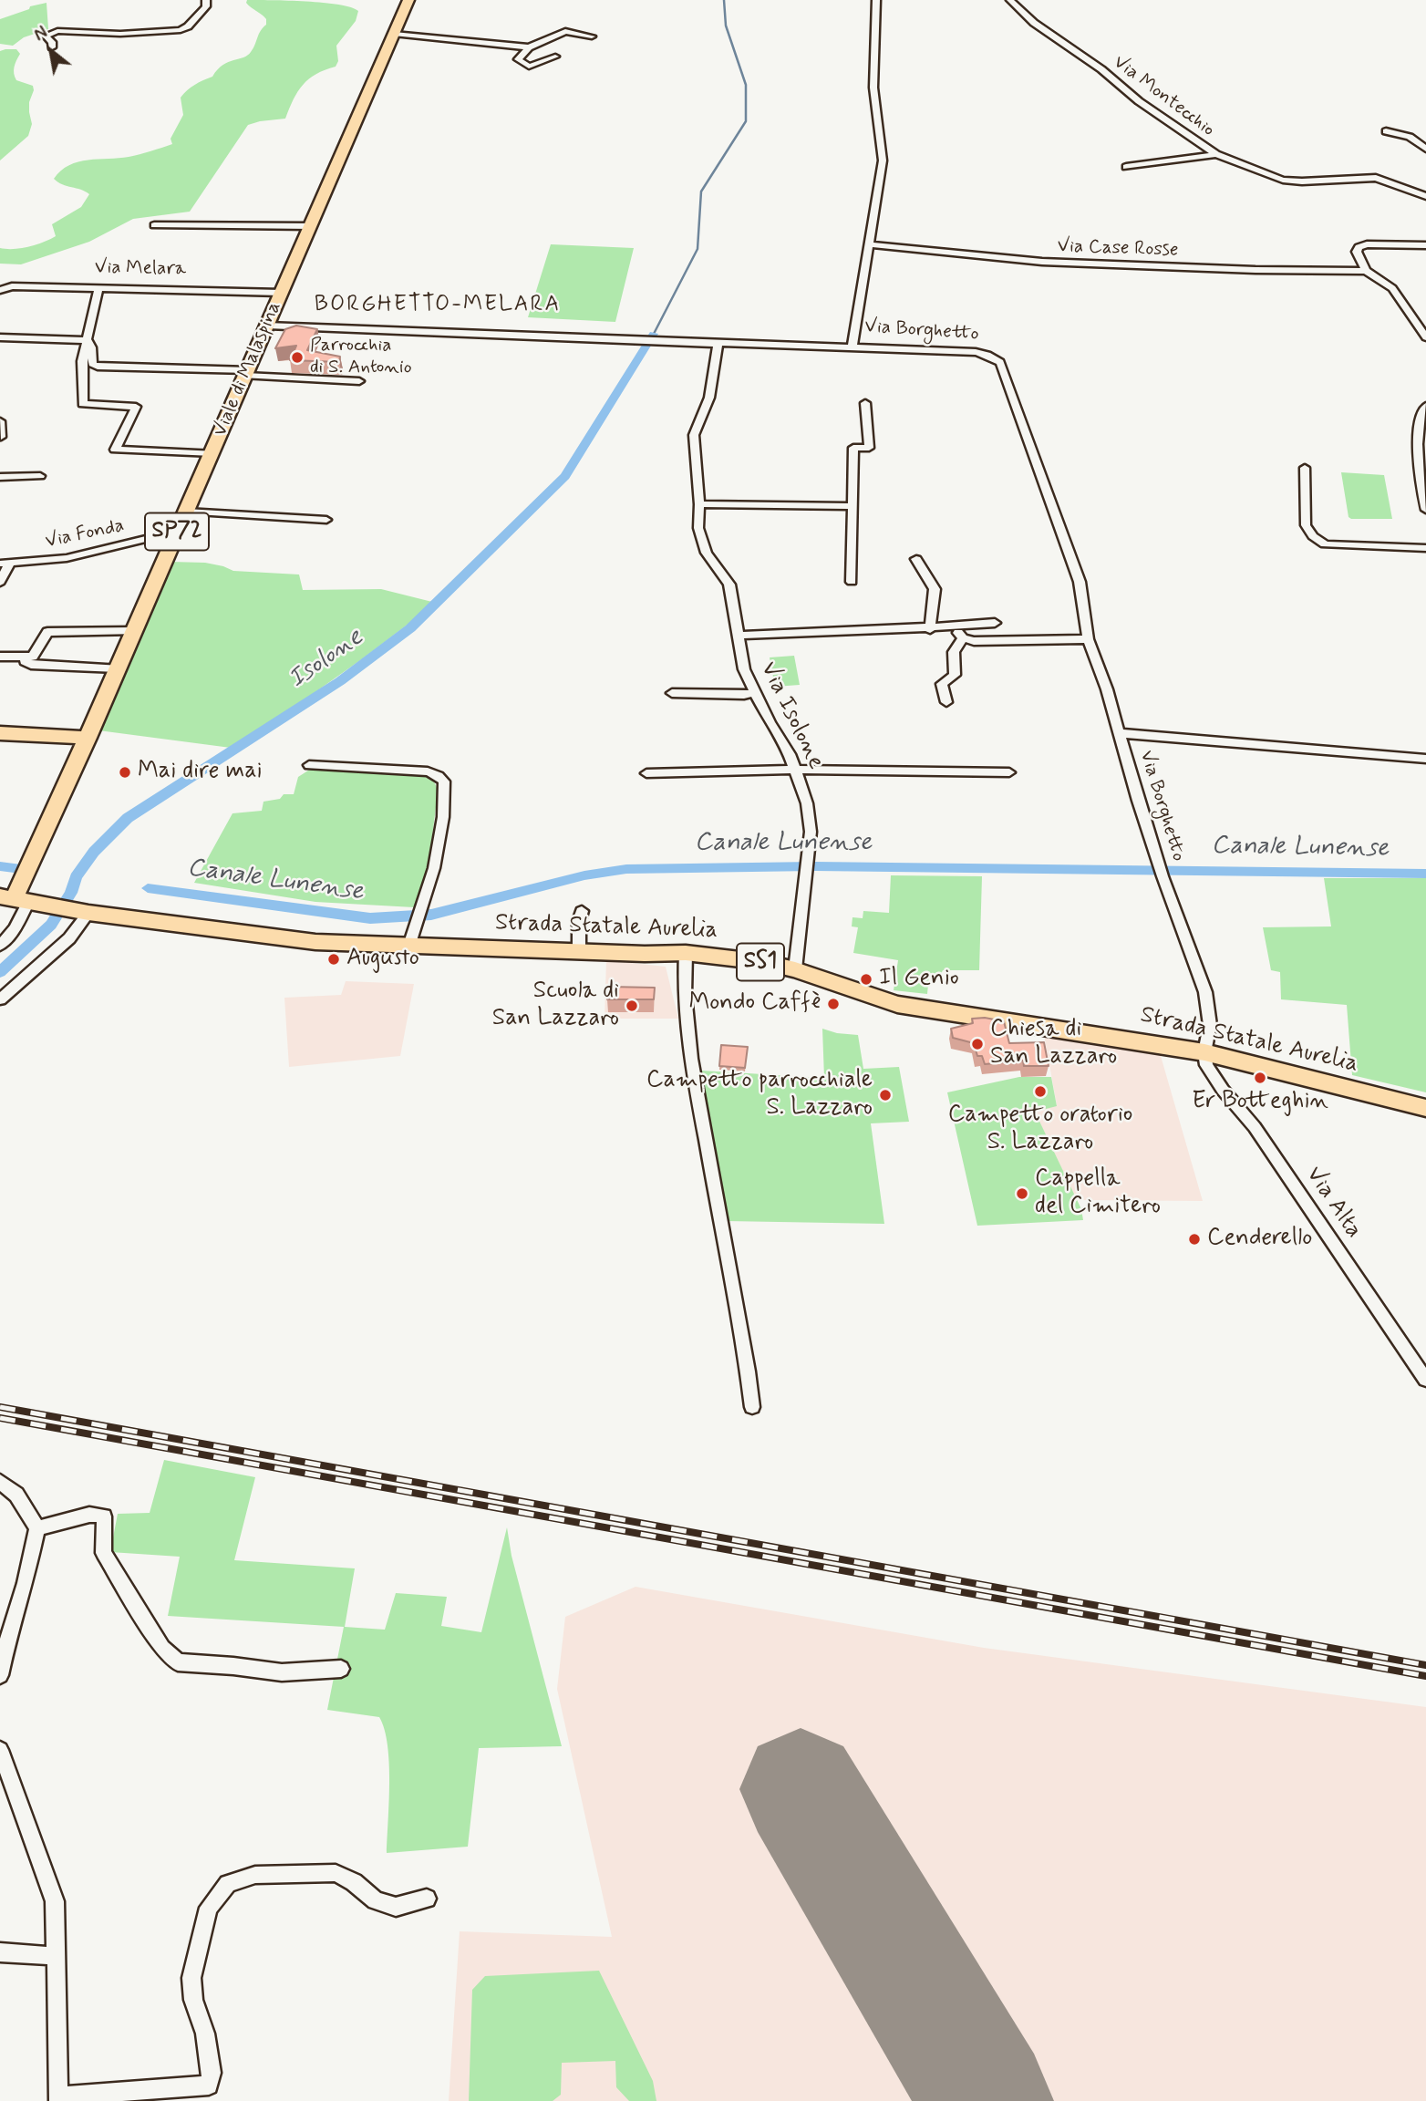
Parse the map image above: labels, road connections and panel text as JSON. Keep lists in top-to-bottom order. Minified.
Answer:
{"streets":{"main road":["Viale di Malaspina","SP72","Strada Statale Aurelia","SS1"],"street":["Via Montecchio","Via Case Rosse","Via Melara","Via Borghetto","Via Fonda","Via Isolone","Via Alta"]},"crossings":[["Via Melara","Viale di Malaspina"],["Via Borghetto","Viale di Malaspina"],["Via Borghetto","Via Isolone"],["Via Borghetto","Strada Statale Aurelia"],["Via Borghetto","Via Alta"],["Viale di Malaspina","SP72"],["Viale di Malaspina","Via Fonda"],["SP72","Strada Statale Aurelia"],["Via Isolone","Strada Statale Aurelia"],["Strada Statale Aurelia","Via Alta"]],"districts":["BORGHETTO-MELARA"],"water":["Isolone","Canale Lunense"],"places":["Parrocchia di S. Antonio","Mai dire mai","Augusto","Il Genio","Mondo Caffè","Scuola di San Lazzaro","Chiesa di San Lazzaro","Er Botteghin","Campetto oratorio S. Lazzaro","Campetto parrocchiale S. Lazzaro","Cappella del Cimitero","Cenderello"],"north":"top left"}
